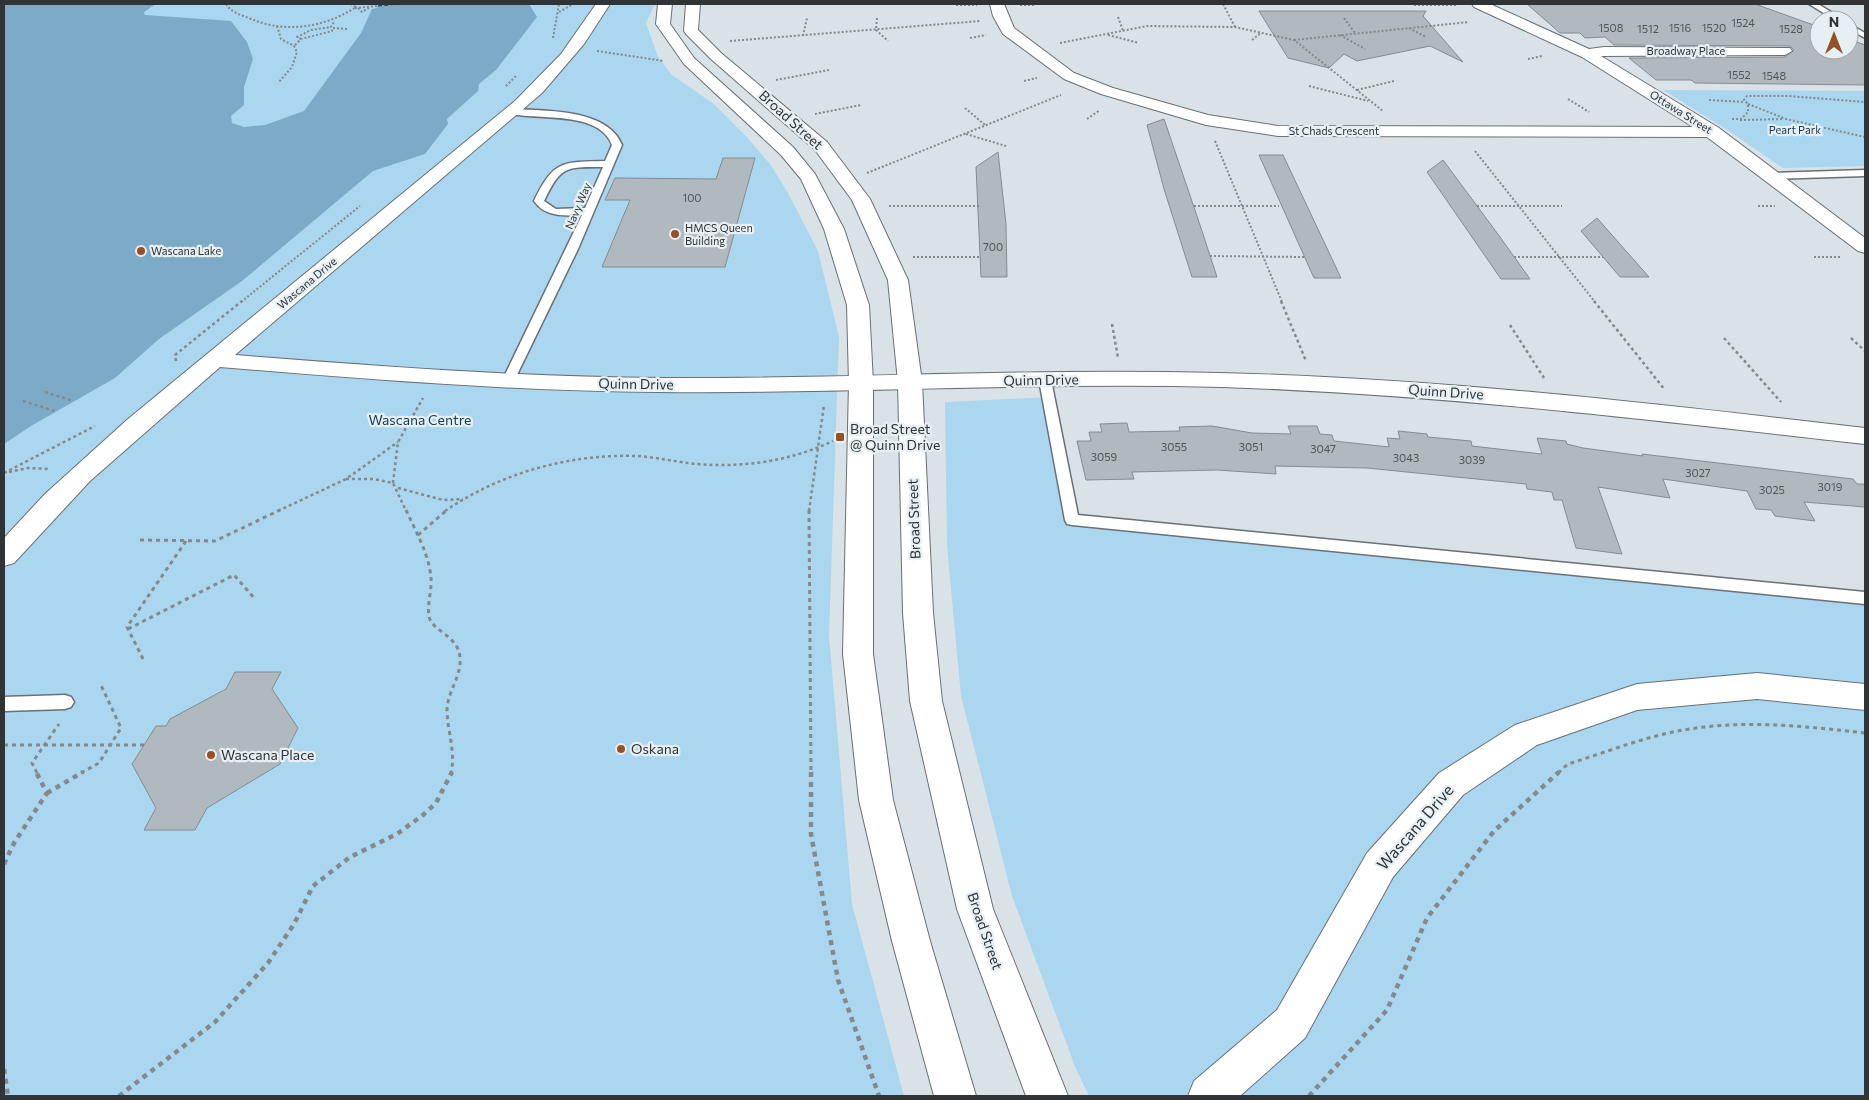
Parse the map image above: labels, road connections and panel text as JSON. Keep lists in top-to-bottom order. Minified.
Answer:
{"streets":{"street":["Broadway Place","Ottawa Street","Broad Street","St Chads Crescent","Wascana Drive","Quinn Drive"],"lane":["Navy Way"]},"crossings":[["Broadway Place","Ottawa Street"],["Ottawa Street","St Chads Crescent"],["Broad Street","Quinn Drive"],["Navy Way","Wascana Drive"],["Navy Way","Quinn Drive"],["Wascana Drive","Quinn Drive"]],"parks":["Peart Park","Wascana Centre"],"places":{"other":["HMCS Queen Building","Wascana Lake","Oskana","Wascana Place"],"transit":["Broad Street @ Quinn Drive"]},"house_numbers":["1524","1508","1516","1520","1512","1528","1552","1548","100","700","3055","3051","3047","3059","3043","3039","3027","3019","3025"],"north":"top"}
